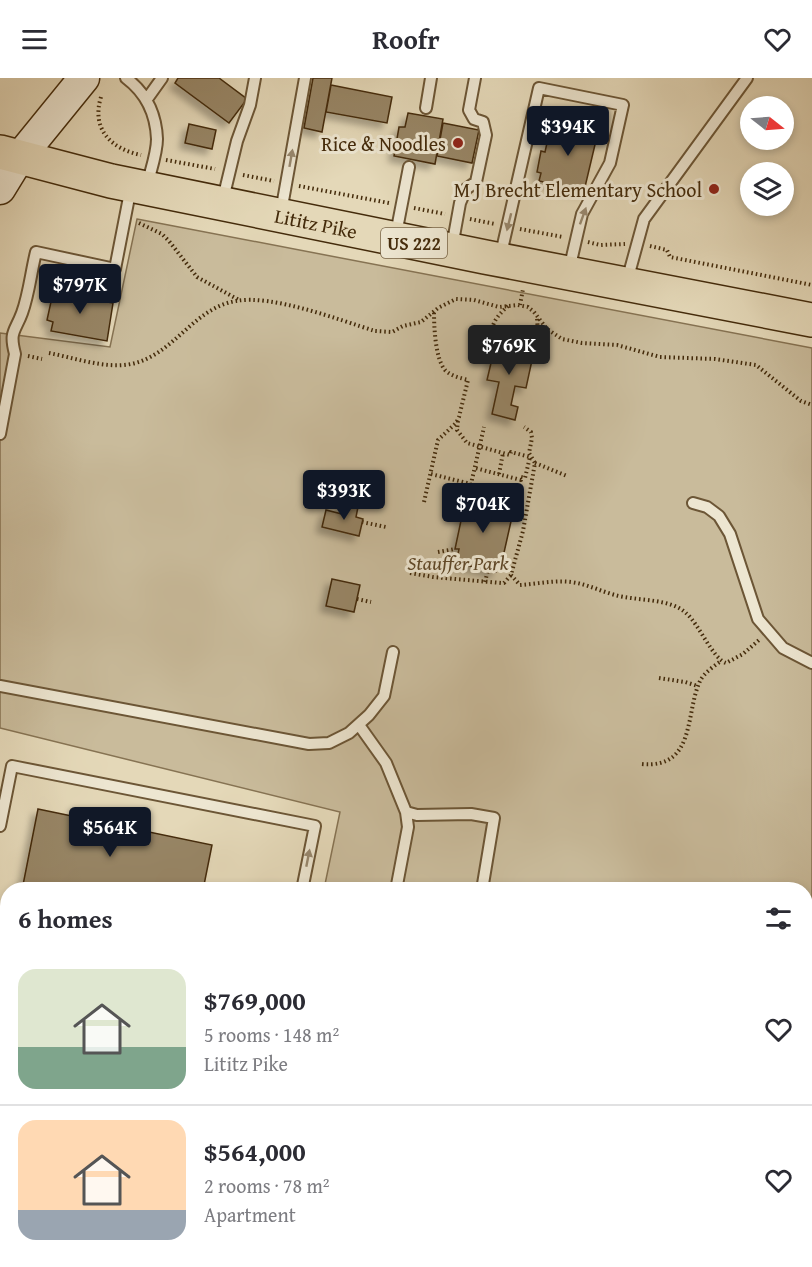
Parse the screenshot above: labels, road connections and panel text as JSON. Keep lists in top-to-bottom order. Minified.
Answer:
{"streets":{"highway":["Lititz Pike","US 222"]},"parks":["Stauffer Park"],"places":["Rice & Noodles","M J Brecht Elementary School"],"north":"right","page":{"header":"Roofr","price":["$394K","$797K","$769K","$393K","$704K","$564K"],"heading":"6 homes","list":[{"name":"$769,000","note":"5 rooms · 148 m² · Lititz Pike"},{"name":"$564,000","note":"2 rooms · 78 m² · Apartment"}]}}
